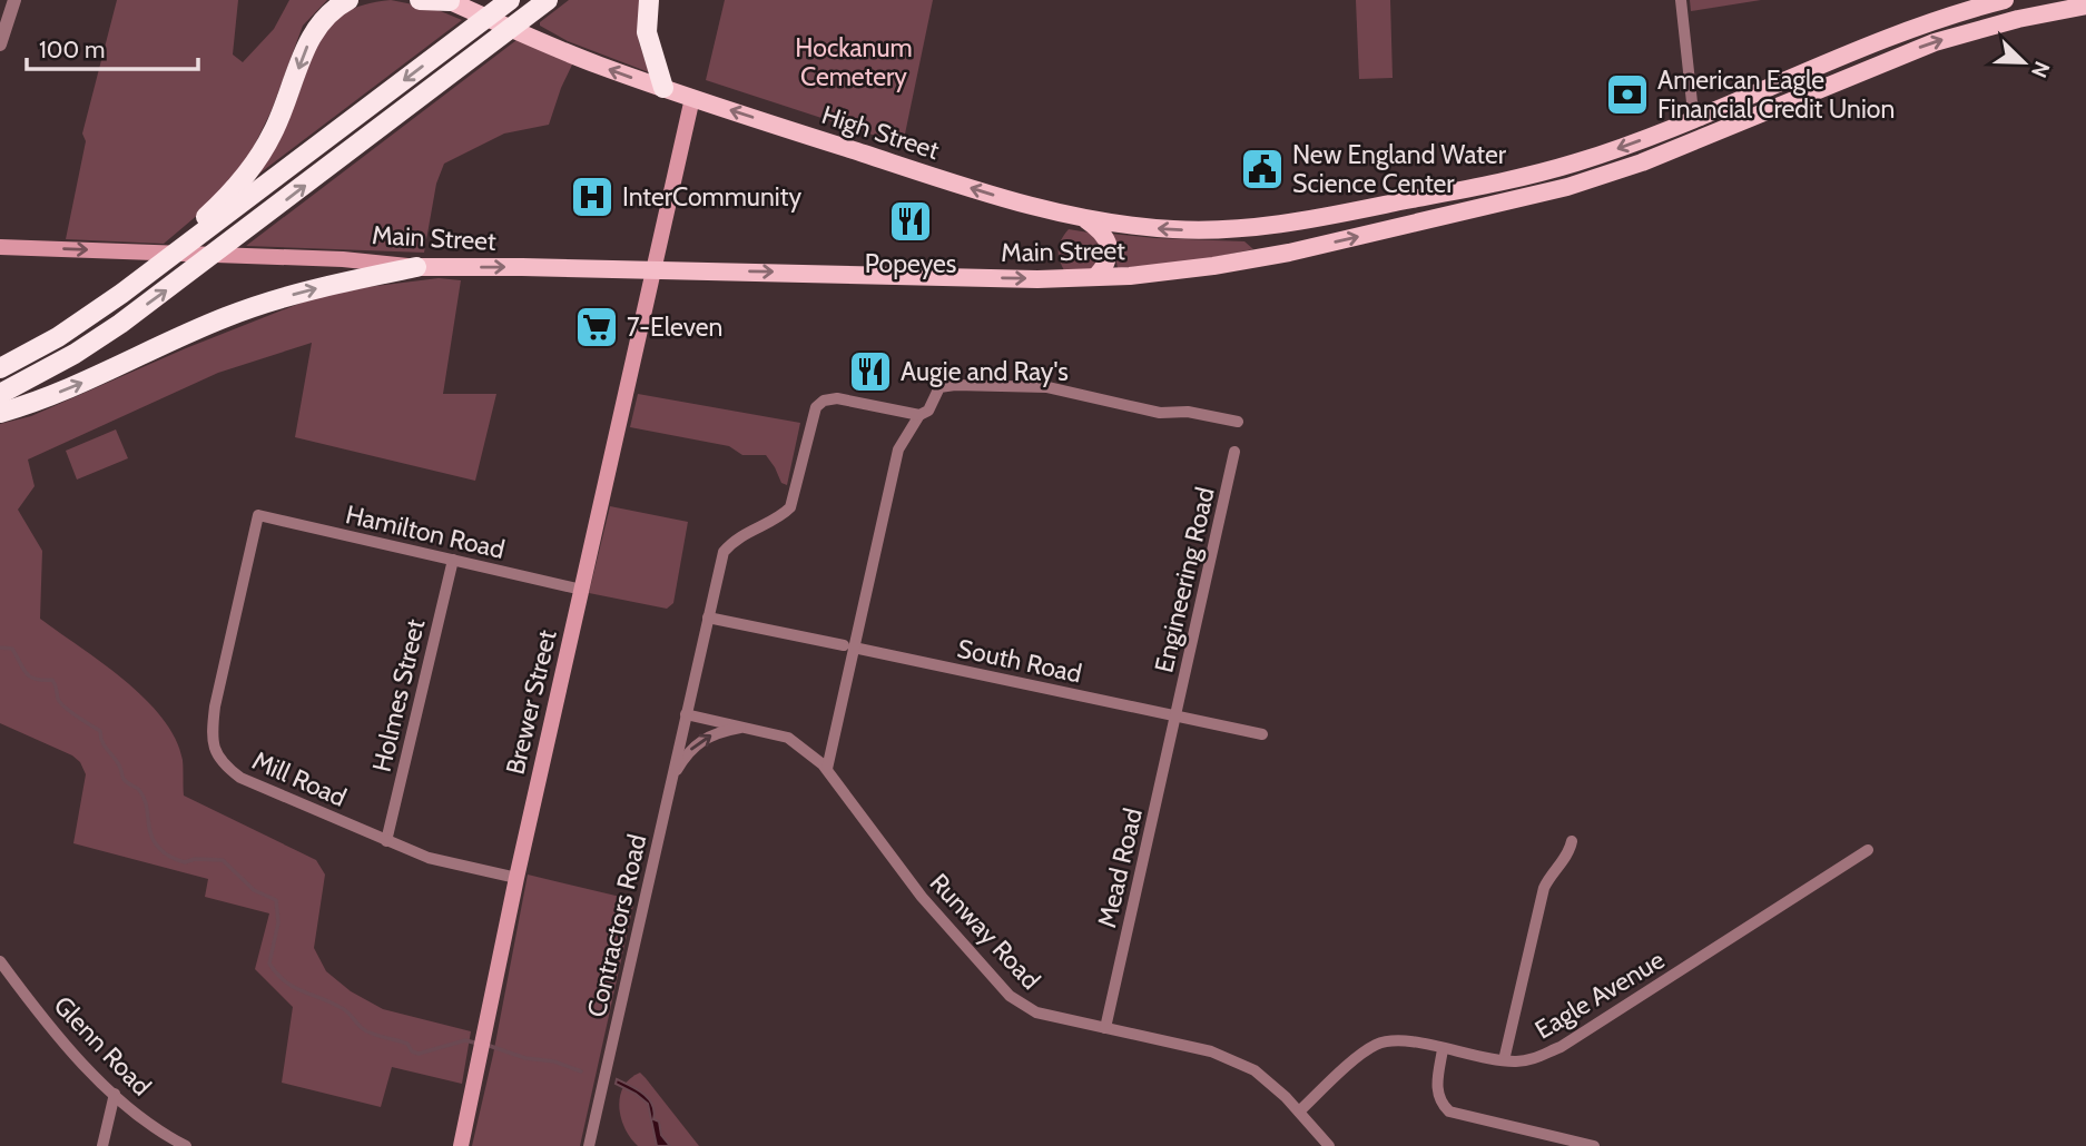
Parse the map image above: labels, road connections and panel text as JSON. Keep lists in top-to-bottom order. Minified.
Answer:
{"streets":{"main road":["High Street","Main Street","Brewer Street"],"street":["Hamilton Road","Engineering Road","South Road","Holmes Street","Mill Road","Mead Road","Contractors Road","Runway Road","Eagle Avenue","Glenn Road"]},"crossings":[["High Street","Brewer Street"],["Main Street","Brewer Street"],["Hamilton Road","Holmes Street"],["Hamilton Road","Brewer Street"],["Hamilton Road","Mill Road"],["Engineering Road","South Road"],["Engineering Road","Mead Road"],["South Road","Mead Road"],["South Road","Contractors Road"],["Holmes Street","Mill Road"],["Brewer Street","Mill Road"],["Mead Road","Runway Road"],["Contractors Road","Runway Road"],["Runway Road","Eagle Avenue"]],"one_way":["High Street"],"parks":["Hockanum Cemetery"],"places":{"bank":["American Eagle Financial Credit Union"],"public building":["New England Water Science Center"],"hospital":["InterCommunity"],"restaurant":["Popeyes","Augie and Ray's"],"supermarket":["7-Eleven"]},"scale_bar":"100 m","north":"bottom right"}
